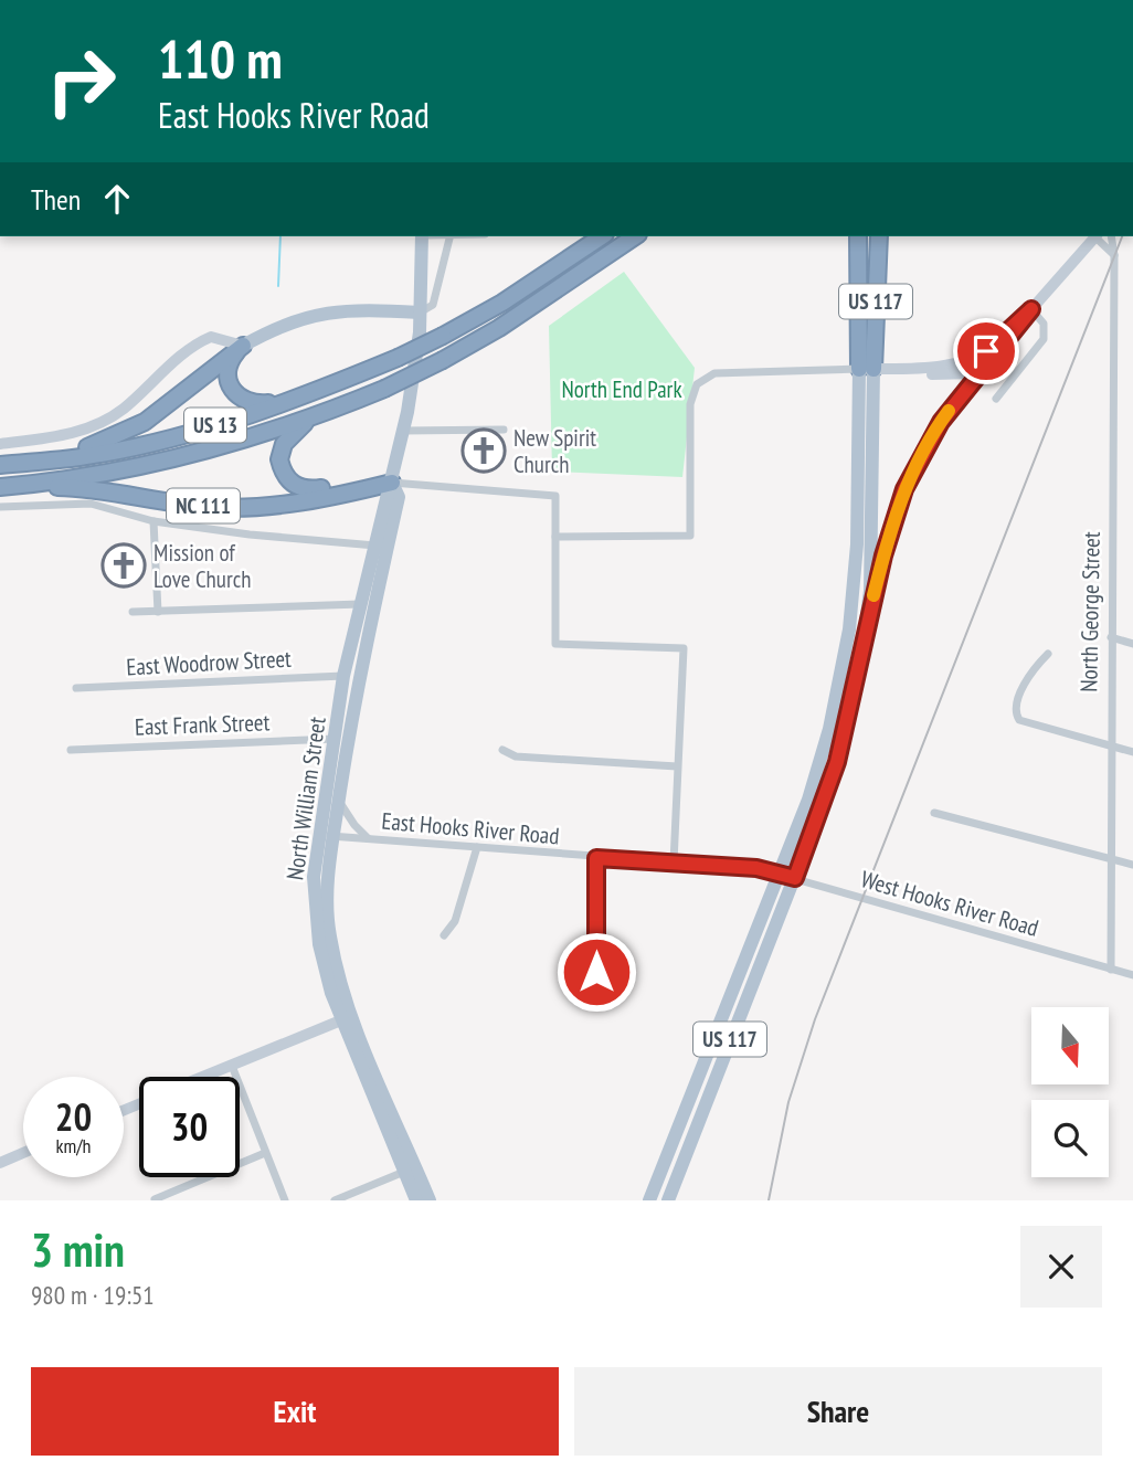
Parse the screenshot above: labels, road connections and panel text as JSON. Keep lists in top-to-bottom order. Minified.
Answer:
{"streets":{"highway":["US 117","US 13","NC 111"],"main road":["North William Street"],"street":["North George Street","East Woodrow Street","East Frank Street","East Hooks River Road","West Hooks River Road"]},"crossings":[["US 117","West Hooks River Road"],["US 13","NC 111"],["NC 111","North William Street"],["North George Street","West Hooks River Road"],["East Woodrow Street","North William Street"],["East Frank Street","North William Street"],["North William Street","East Hooks River Road"],["East Hooks River Road","West Hooks River Road"]],"parks":["North End Park"],"places":{"church":["New Spirit Church","Mission of Love Church"]},"north":"bottom","page":{"turn":["110 m","East Hooks River Road"],"then":"Then","speed":"20 km/h","limit":"30","heading":["3 min","980 m · 19:51"],"buttons":["Exit","Share"]}}
